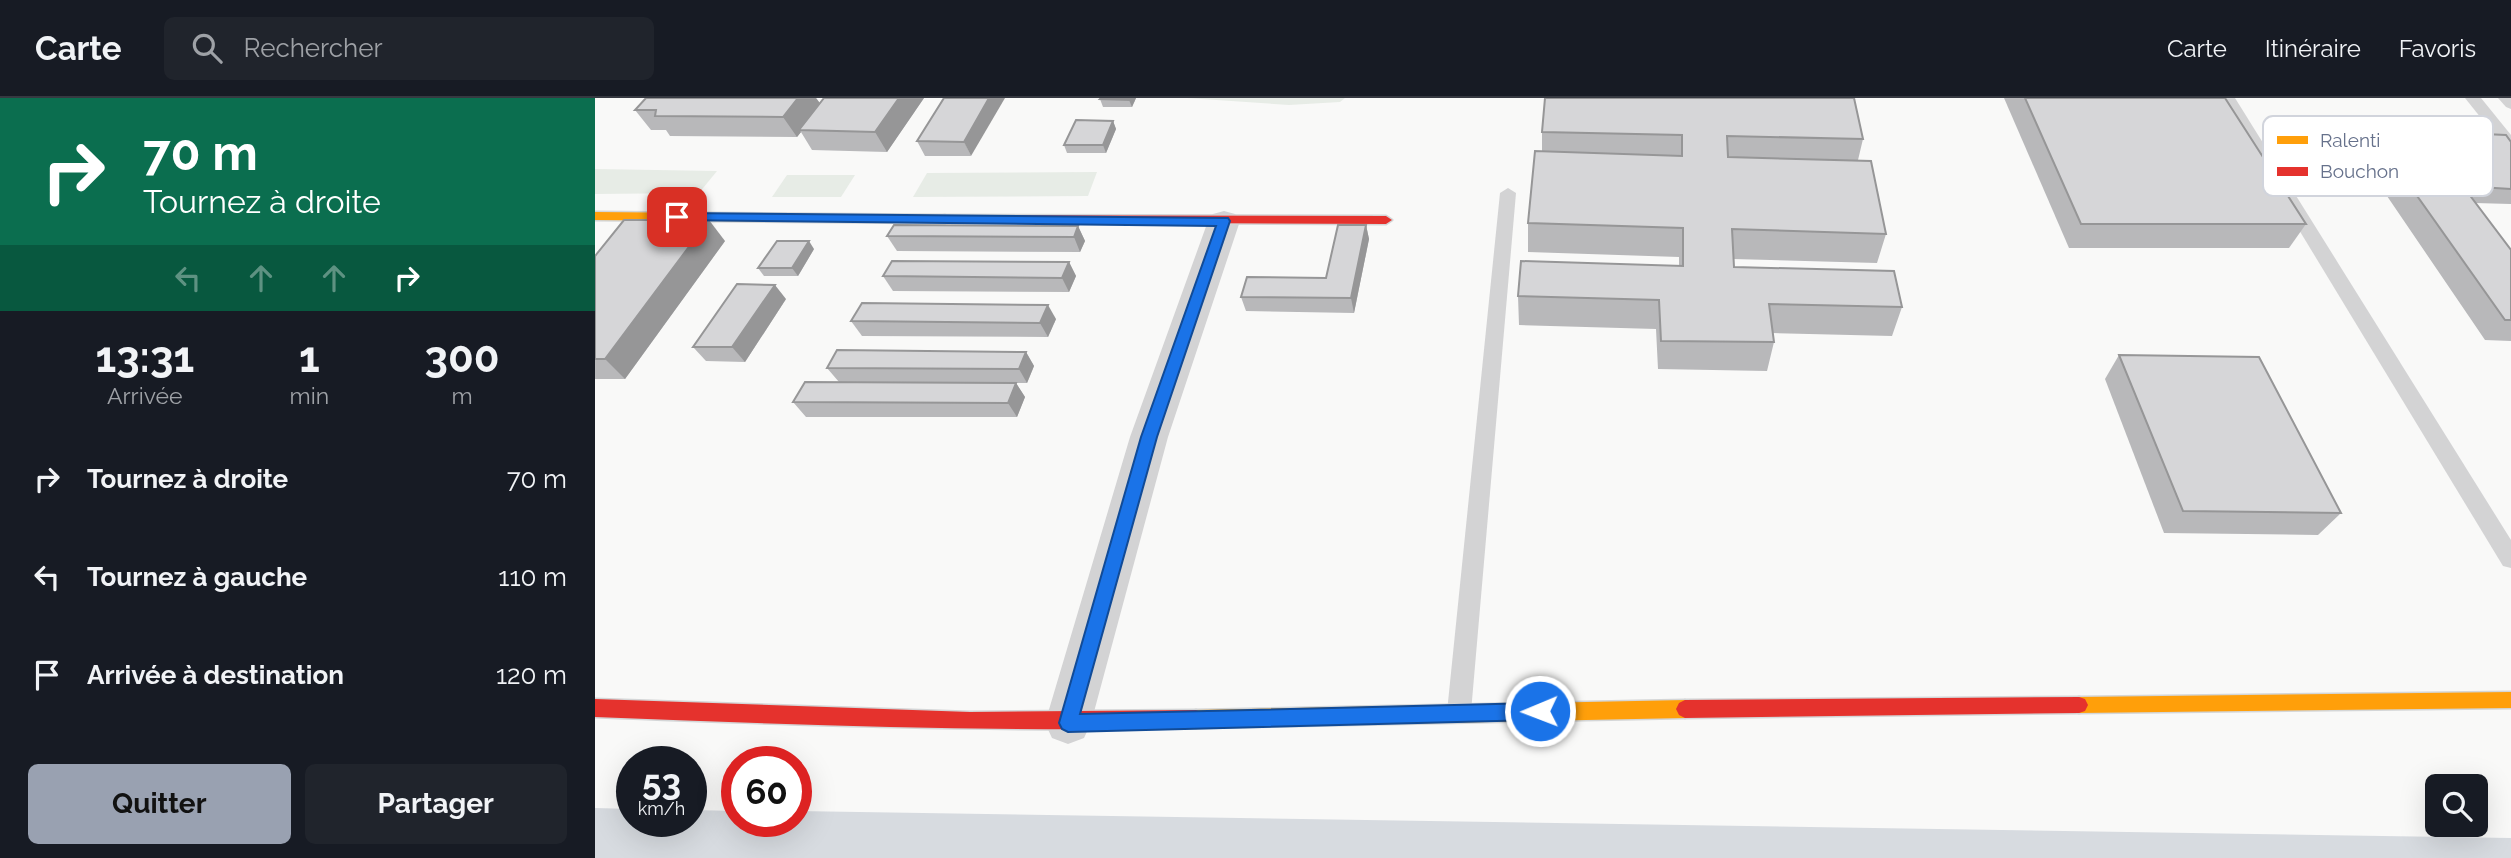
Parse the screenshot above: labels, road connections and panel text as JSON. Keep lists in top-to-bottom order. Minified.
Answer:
{"legend":["Ralenti","Bouchon"],"page":{"header":"Carte","search":"Rechercher","nav":["Carte","Itinéraire","Favoris"],"turn":["70 m","Tournez à droite"],"eta":["13:31","Arrivée","1","min","300","m"],"list":[{"name":"Tournez à droite","value":"70 m"},{"name":"Tournez à gauche","value":"110 m"},{"name":"Arrivée à destination","value":"120 m"}],"speed":"53 km/h","limit":"60","buttons":["Quitter","Partager"]}}
